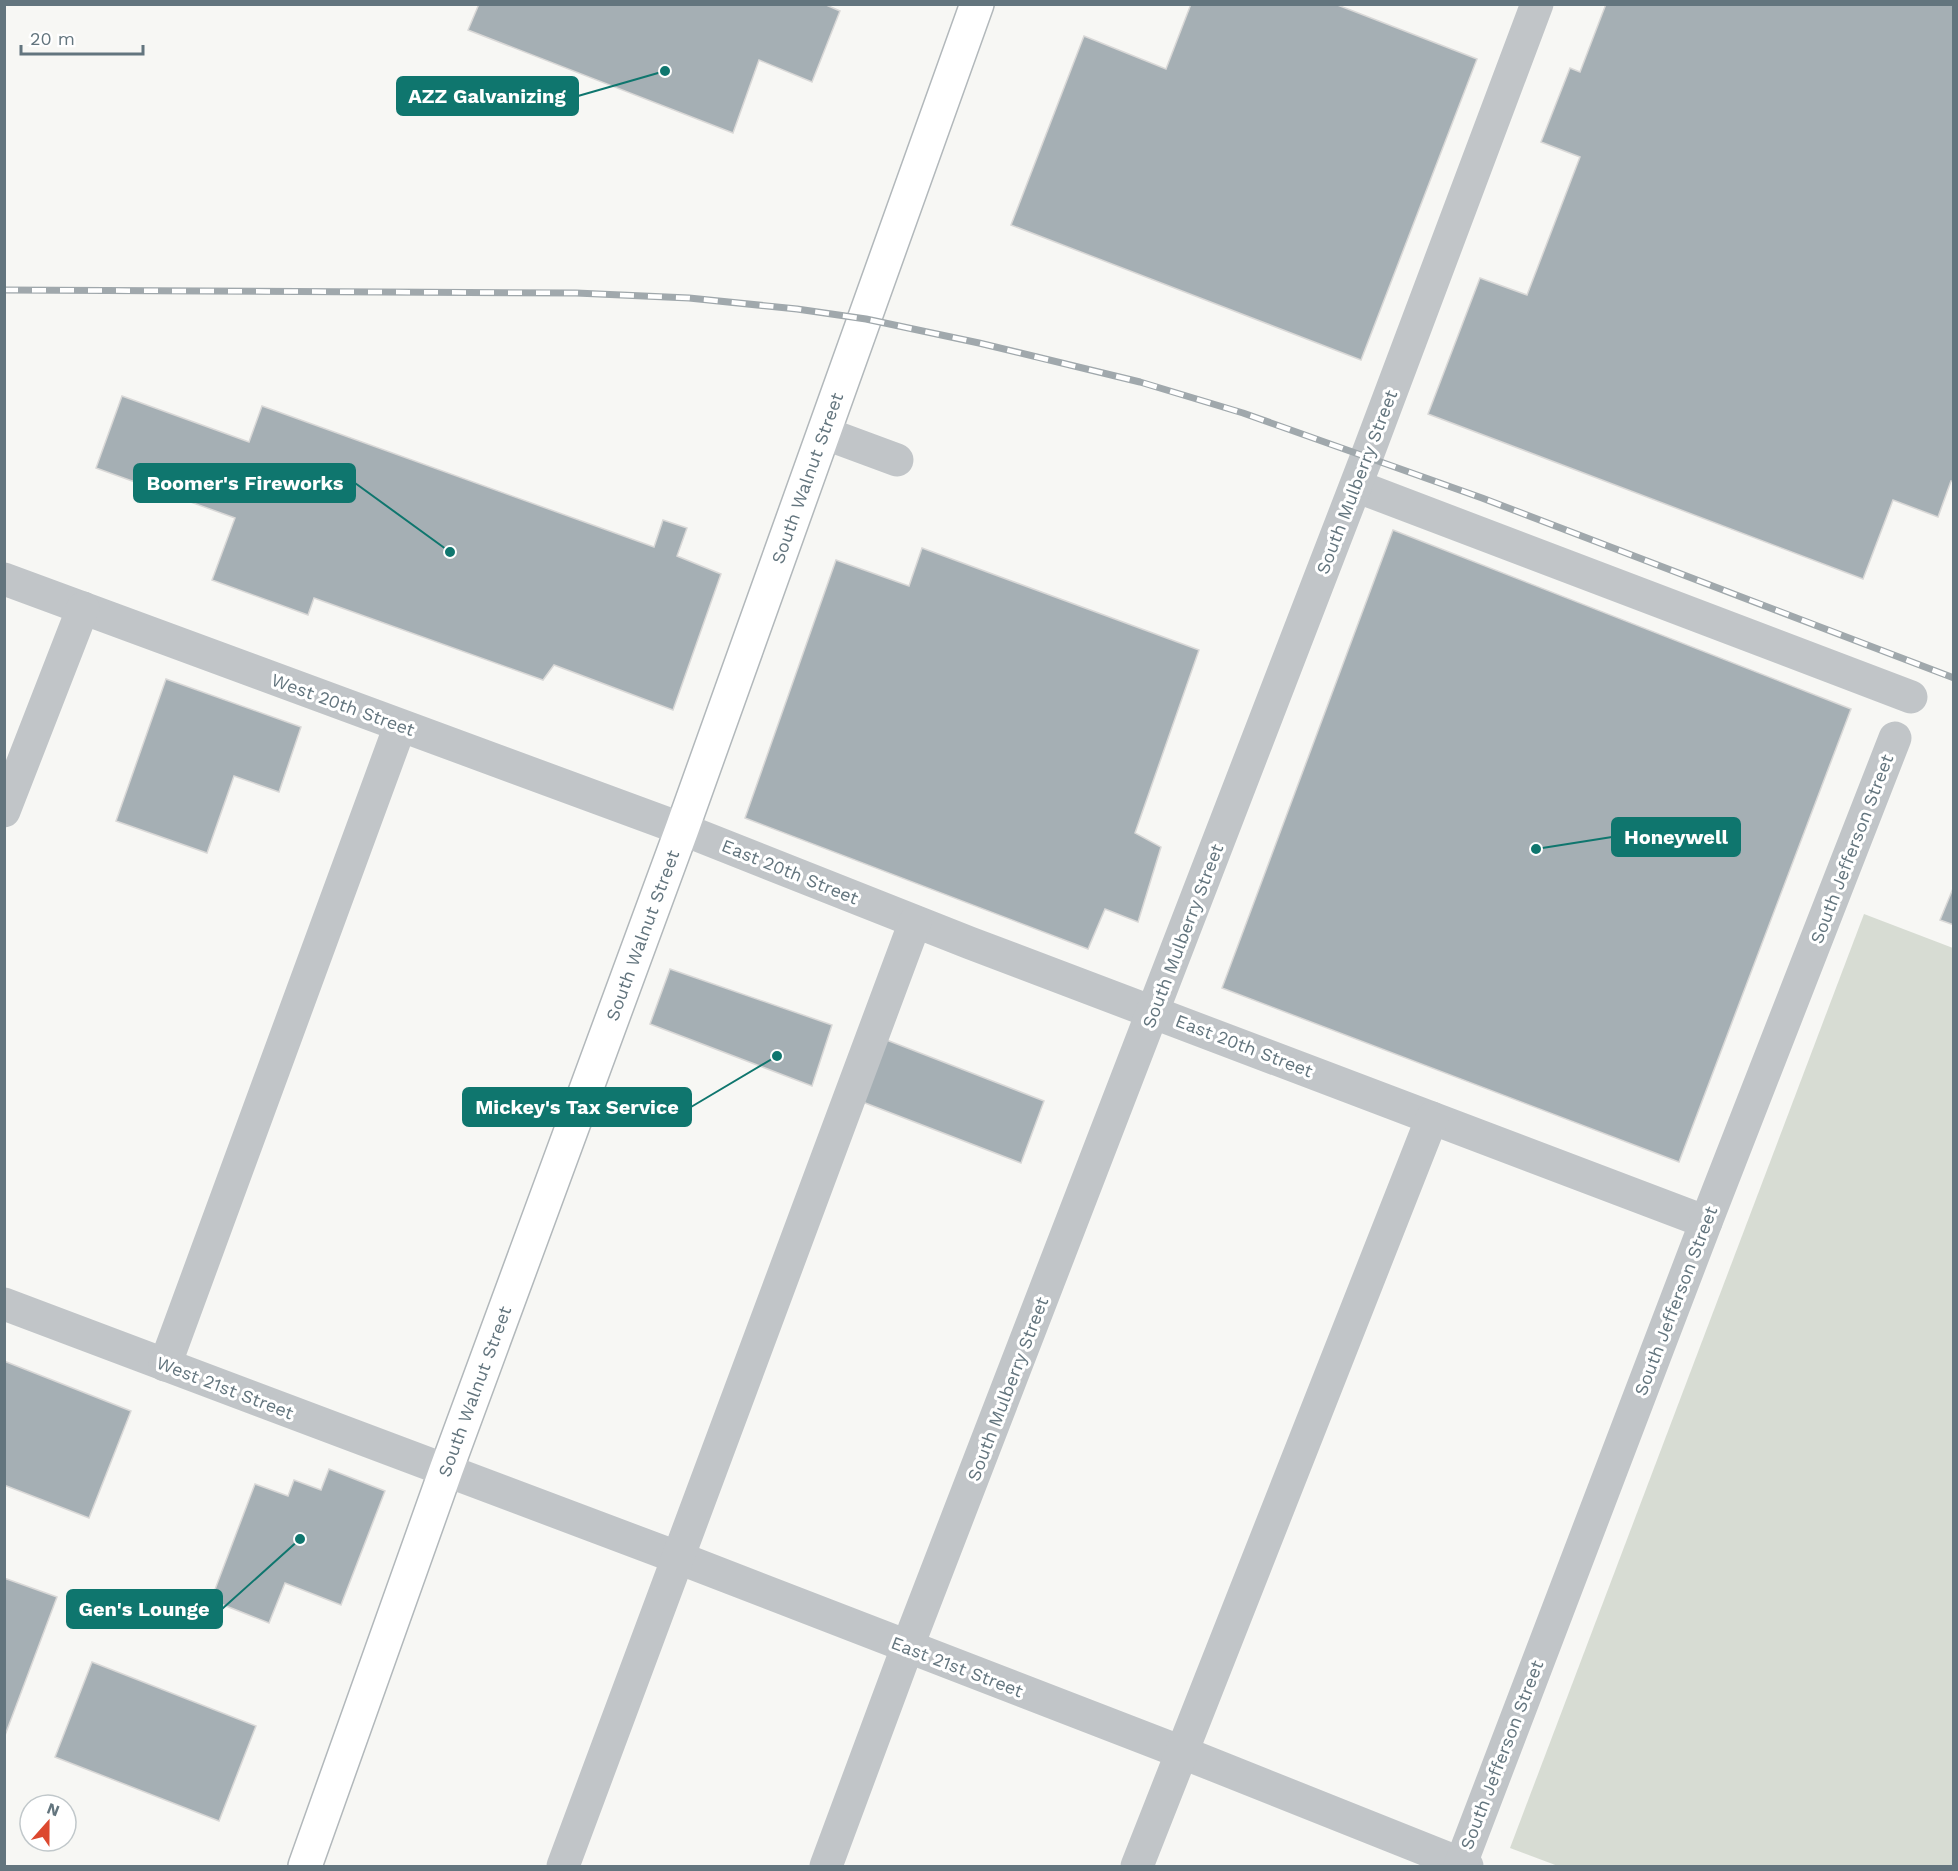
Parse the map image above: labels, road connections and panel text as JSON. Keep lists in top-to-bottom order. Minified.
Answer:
{"streets":{"main road":["South Walnut Street"],"street":["South Mulberry Street","West 20th Street","South Jefferson Street","East 20th Street","West 21st Street","East 21st Street"]},"crossings":[["South Walnut Street","West 20th Street"],["South Walnut Street","East 20th Street"],["South Walnut Street","West 21st Street"],["South Walnut Street","East 21st Street"],["South Mulberry Street","East 20th Street"],["South Mulberry Street","East 21st Street"],["West 20th Street","East 20th Street"],["South Jefferson Street","East 20th Street"],["South Jefferson Street","East 21st Street"],["West 21st Street","East 21st Street"]],"places":["AZZ Galvanizing","Boomer's Fireworks","Honeywell","Mickey's Tax Service","Gen's Lounge"],"scale_bar":"20 m","north":"top"}
